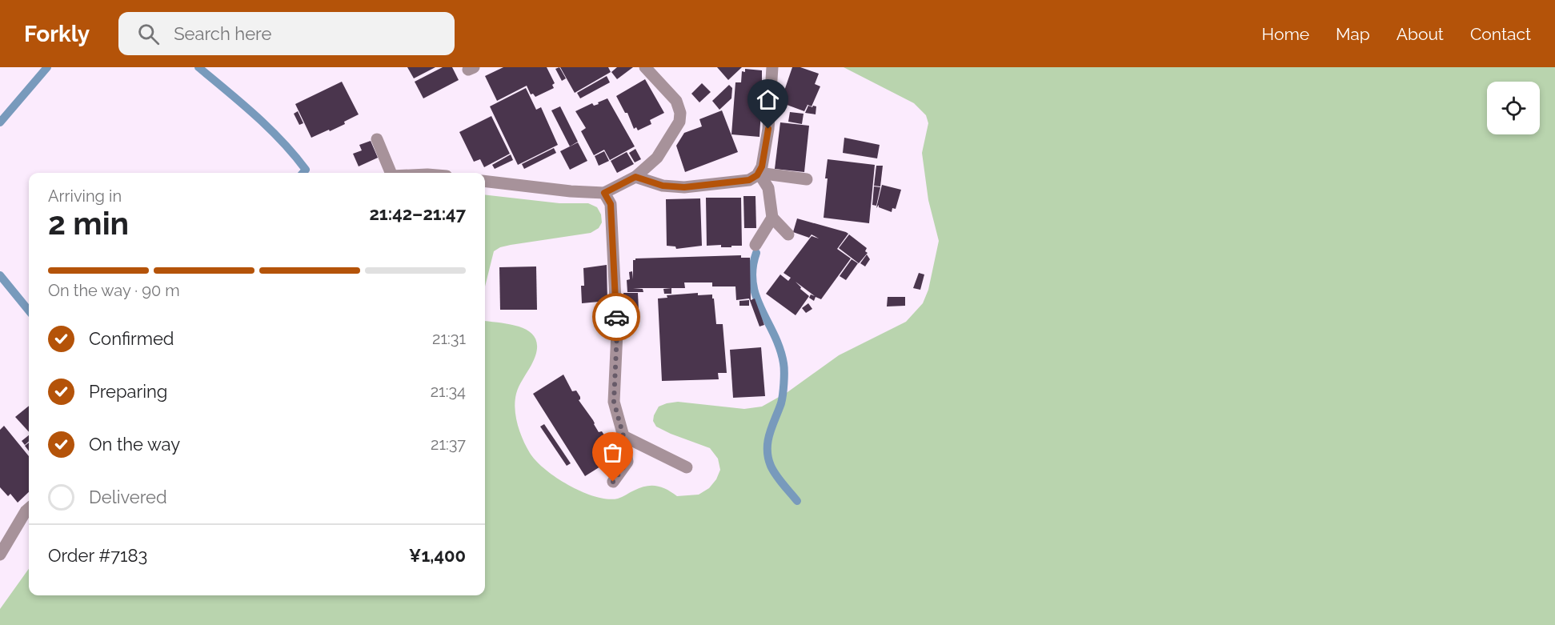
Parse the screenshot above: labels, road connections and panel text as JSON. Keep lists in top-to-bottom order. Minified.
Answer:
{"page":{"header":"Forkly","search":"Search here","nav":["Home","Map","About","Contact"],"heading":["2 min","Arriving in","21:42–21:47"],"panel":["Order #7183","¥1,400"],"bar":"On the way · 90 m","list":[["Confirmed","21:31"],["Preparing","21:34"],["On the way","21:37"],"Delivered"]}}
